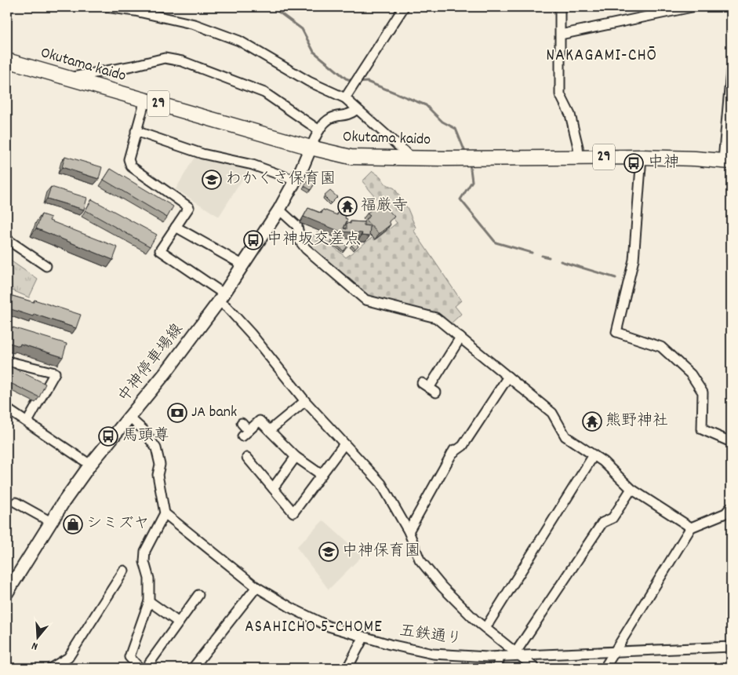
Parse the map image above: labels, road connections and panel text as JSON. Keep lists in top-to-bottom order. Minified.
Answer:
{"streets":{"main road":["Okutama kaido","29","中神停車場線"],"street":["五鉄通り"]},"crossings":[["Okutama kaido","中神停車場線"]],"districts":["NAKAGAMI-CHŌ","ASAHICHO 5-CHOME"],"places":{"bus stop":["中神","中神坂交差点","馬頭尊"],"school or university":["わかくさ保育園","中神保育園"],"temple":["福厳寺","熊野神社"],"bank":["JA bank"],"shop":["シミズヤ"]},"north":"bottom"}
